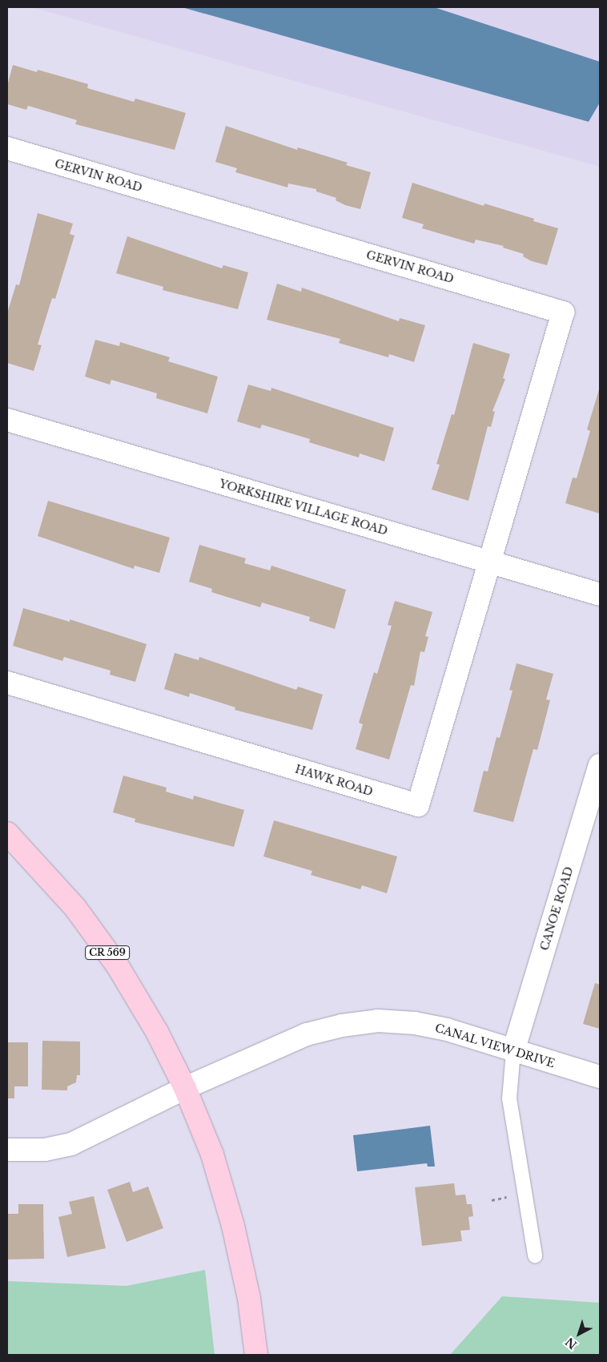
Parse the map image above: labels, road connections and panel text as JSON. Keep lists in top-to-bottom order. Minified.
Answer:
{"streets":{"main road":["CR 569"],"street":["GERVIN ROAD","YORKSHIRE VILLAGE ROAD","HAWK ROAD","CANOE ROAD","CANAL VIEW DRIVE"]},"crossings":[["GERVIN ROAD","YORKSHIRE VILLAGE ROAD"],["GERVIN ROAD","HAWK ROAD"],["YORKSHIRE VILLAGE ROAD","HAWK ROAD"],["CANOE ROAD","CANAL VIEW DRIVE"],["CR 569","CANAL VIEW DRIVE"]],"north":"bottom left"}
